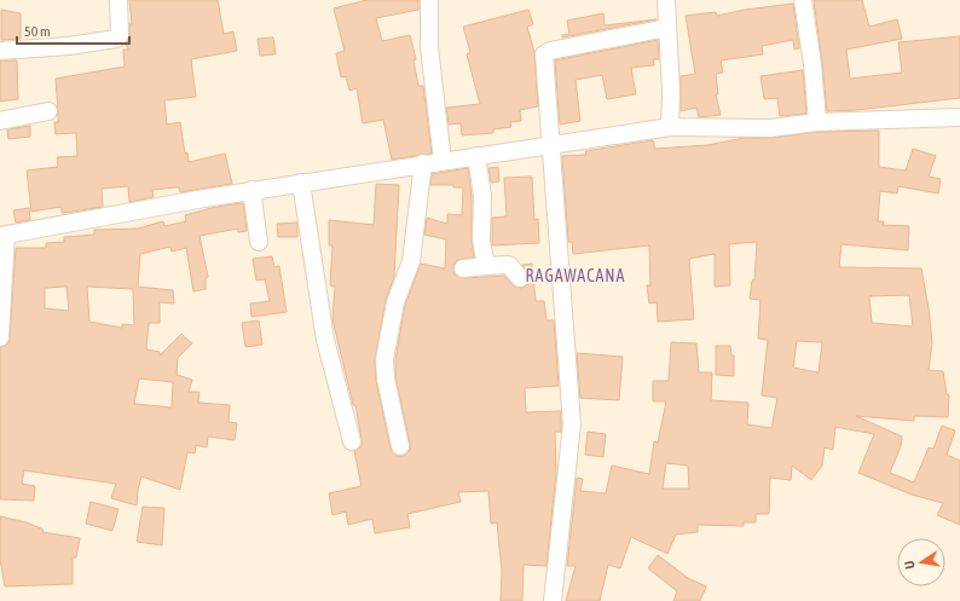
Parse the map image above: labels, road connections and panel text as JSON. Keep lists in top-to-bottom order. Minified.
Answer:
{"districts":["RAGAWACANA"],"scale_bar":"50 m","north":"left"}
